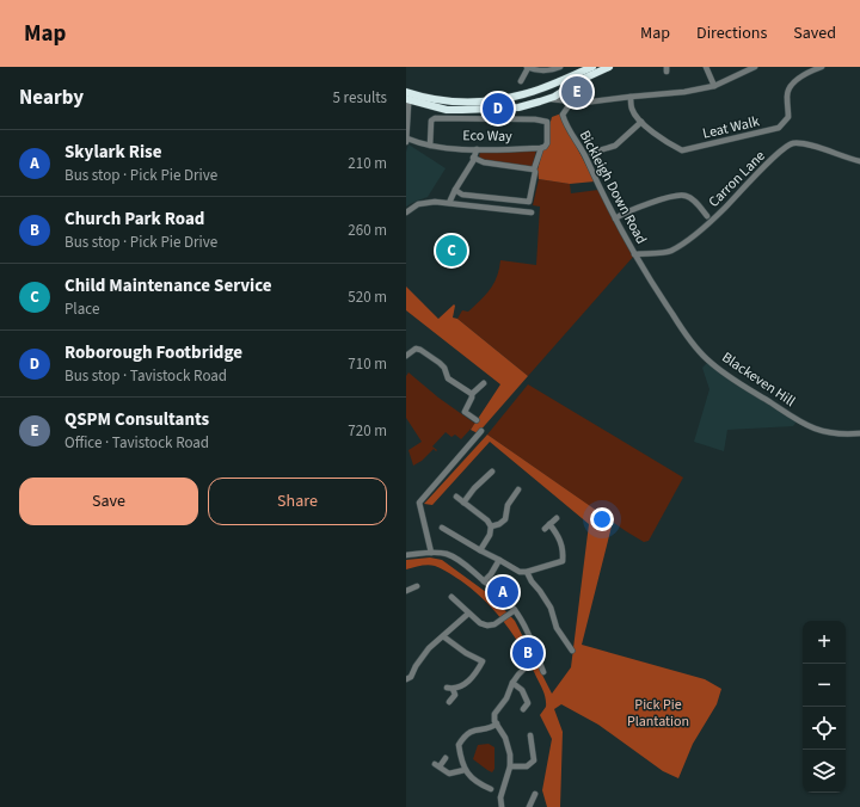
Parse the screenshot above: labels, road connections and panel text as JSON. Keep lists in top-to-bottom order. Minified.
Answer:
{"streets":{"street":["Leat Walk","Eco Way","Carron Lane","Bickleigh Down Road","Blackeven Hill"]},"crossings":[["Carron Lane","Bickleigh Down Road"],["Carron Lane","Blackeven Hill"],["Bickleigh Down Road","Blackeven Hill"]],"parks":["Pick Pie Plantation"],"page":{"header":"Map","nav":["Map","Directions","Saved"],"heading":["Nearby","5 results"],"pins":["E","D","C","A","B"],"list":[{"mark":"A","name":"Skylark Rise","note":"Bus stop · Pick Pie Drive","value":"210 m"},{"mark":"B","name":"Church Park Road","note":"Bus stop · Pick Pie Drive","value":"260 m"},{"mark":"C","name":"Child Maintenance Service","note":"Place","value":"520 m"},{"mark":"D","name":"Roborough Footbridge","note":"Bus stop · Tavistock Road","value":"710 m"},{"mark":"E","name":"QSPM Consultants","note":"Office · Tavistock Road","value":"720 m"}],"buttons":["Save","Share"],"map_buttons":["+","−"]}}
